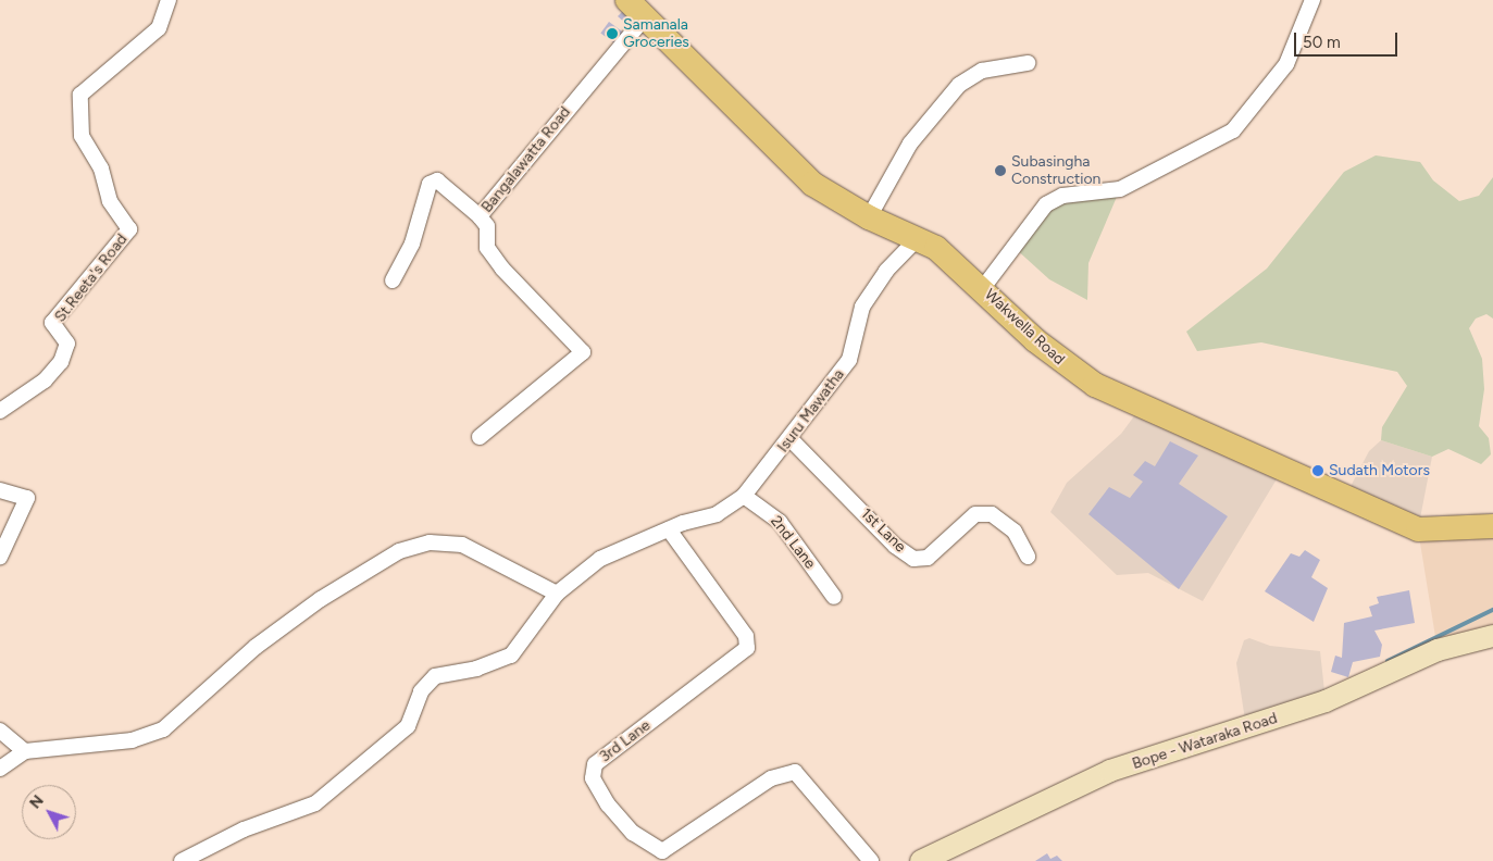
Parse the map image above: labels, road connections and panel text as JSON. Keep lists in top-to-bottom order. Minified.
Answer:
{"streets":{"main road":["Wakwella Road"],"street":["Bangalawatta Road","St.Reeta's Road","Isuru Mawatha","1st Lane","2nd Lane","3rd Lane","Bope - Wataraka Road"]},"crossings":[["Bangalawatta Road","Wakwella Road"],["Wakwella Road","Isuru Mawatha"],["Isuru Mawatha","1st Lane"],["Isuru Mawatha","2nd Lane"],["Isuru Mawatha","3rd Lane"]],"places":["Samanala Groceries","Subasingha Construction","Sudath Motors"],"scale_bar":"50 m","north":"top left"}
